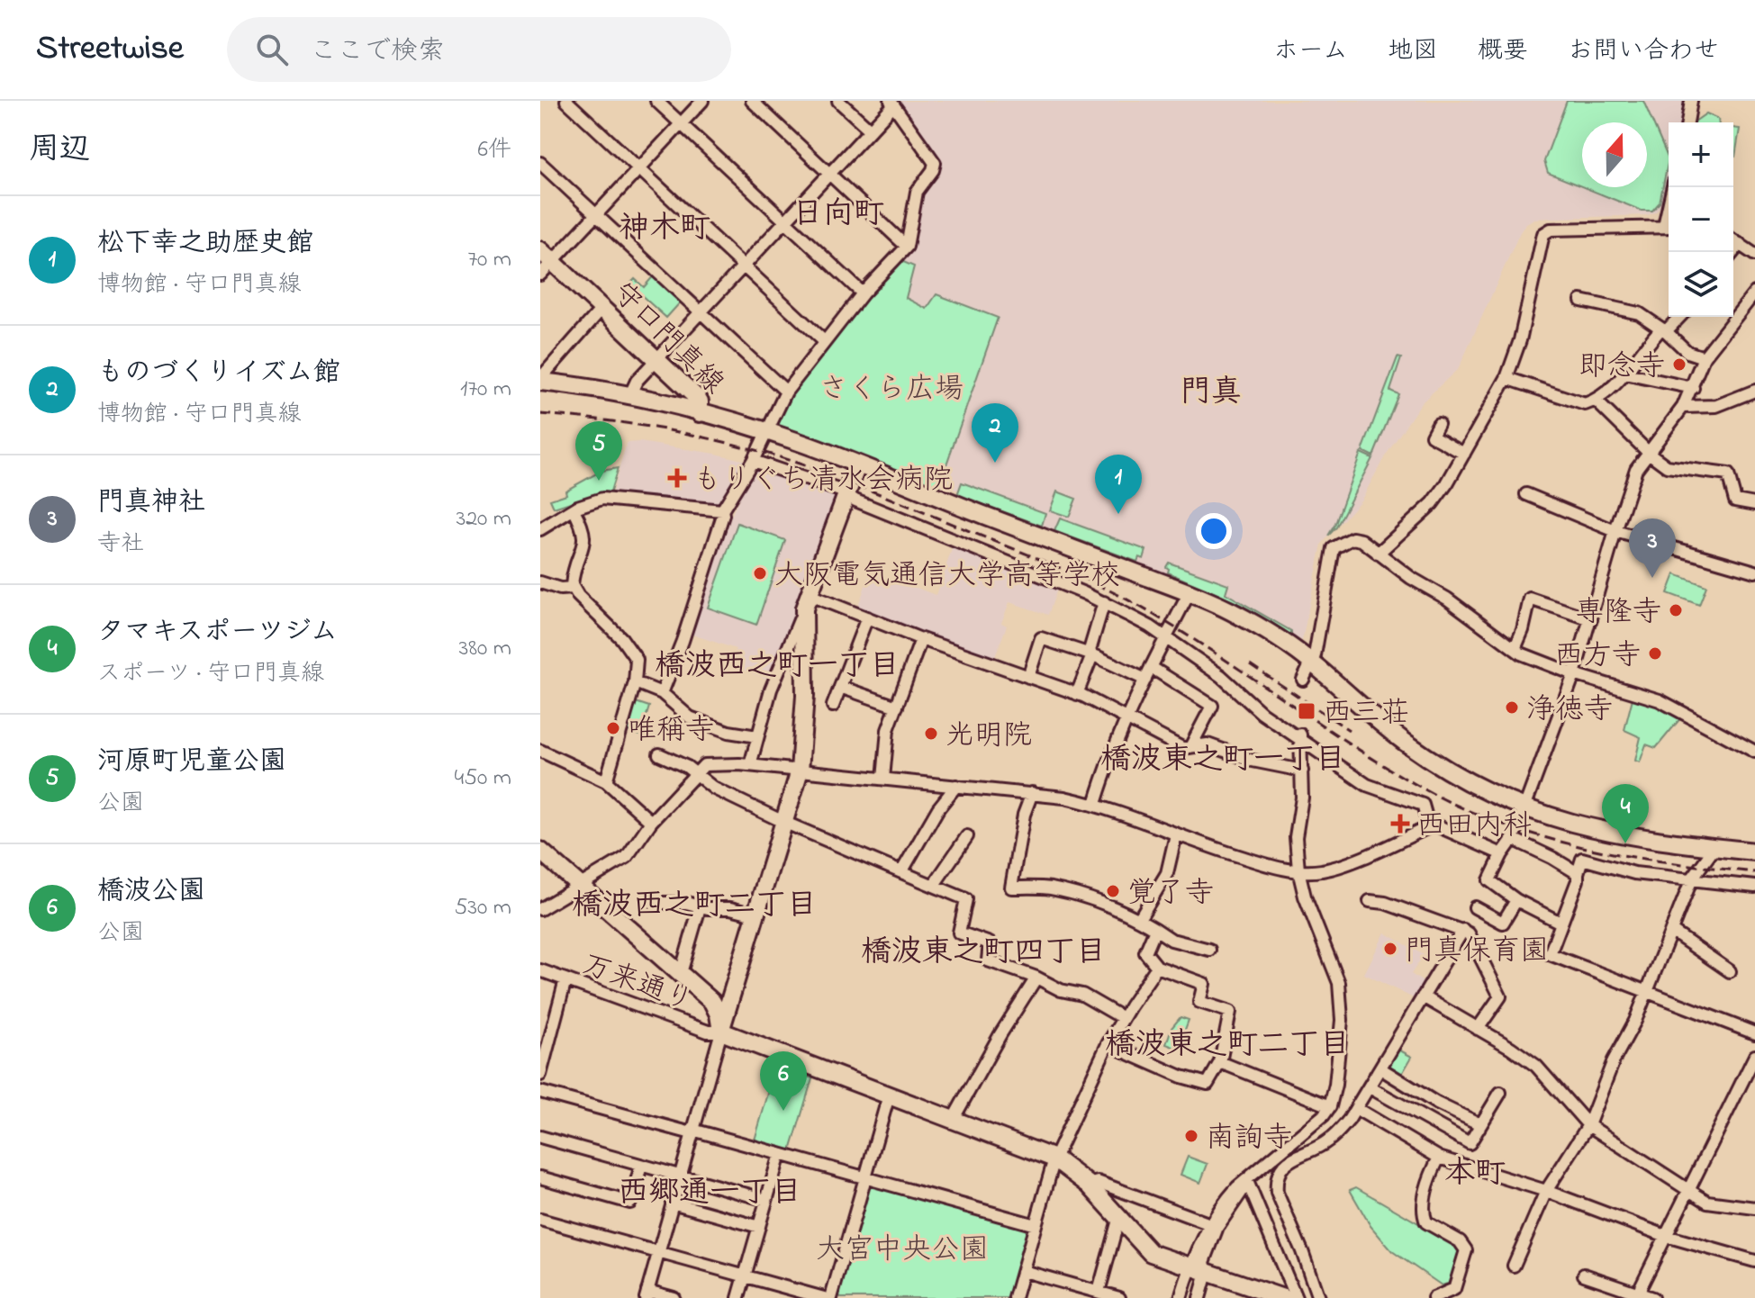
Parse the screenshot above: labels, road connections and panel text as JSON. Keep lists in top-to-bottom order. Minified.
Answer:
{"streets":{"street":["守口門真線","万来通り"]},"districts":["日向町","神木町","門真","橋波西之町一丁目","橋波東之町一丁目","橋波西之町二丁目","橋波東之町四丁目","橋波東之町二丁目","本町","西郷通一丁目"],"parks":["さくら広場","大宮中央公園"],"places":{"other":["即念寺","大阪電気通信大学高等学校","専隆寺","西方寺","浄徳寺","唯稱寺","光明院","覚了寺","門真保育園","南詢寺"],"health":["もりぐち清水会病院","西田内科"],"transit":["西三荘"]},"north":"top","page":{"header":"Streetwise","search":"ここで検索","nav":["ホーム","地図","概要","お問い合わせ"],"heading":["周辺","6件"],"map_buttons":["+","−"],"list":[{"mark":"1","name":"松下幸之助歴史館","note":"博物館 · 守口門真線","value":"70 m"},{"mark":"2","name":"ものづくりイズム館","note":"博物館 · 守口門真線","value":"170 m"},{"mark":"3","name":"門真神社","note":"寺社","value":"320 m"},{"mark":"4","name":"タマキスポーツジム","note":"スポーツ · 守口門真線","value":"380 m"},{"mark":"5","name":"河原町児童公園","note":"公園","value":"450 m"},{"mark":"6","name":"橋波公園","note":"公園","value":"530 m"}],"pins":["2","5","1","3","4","6"]}}
